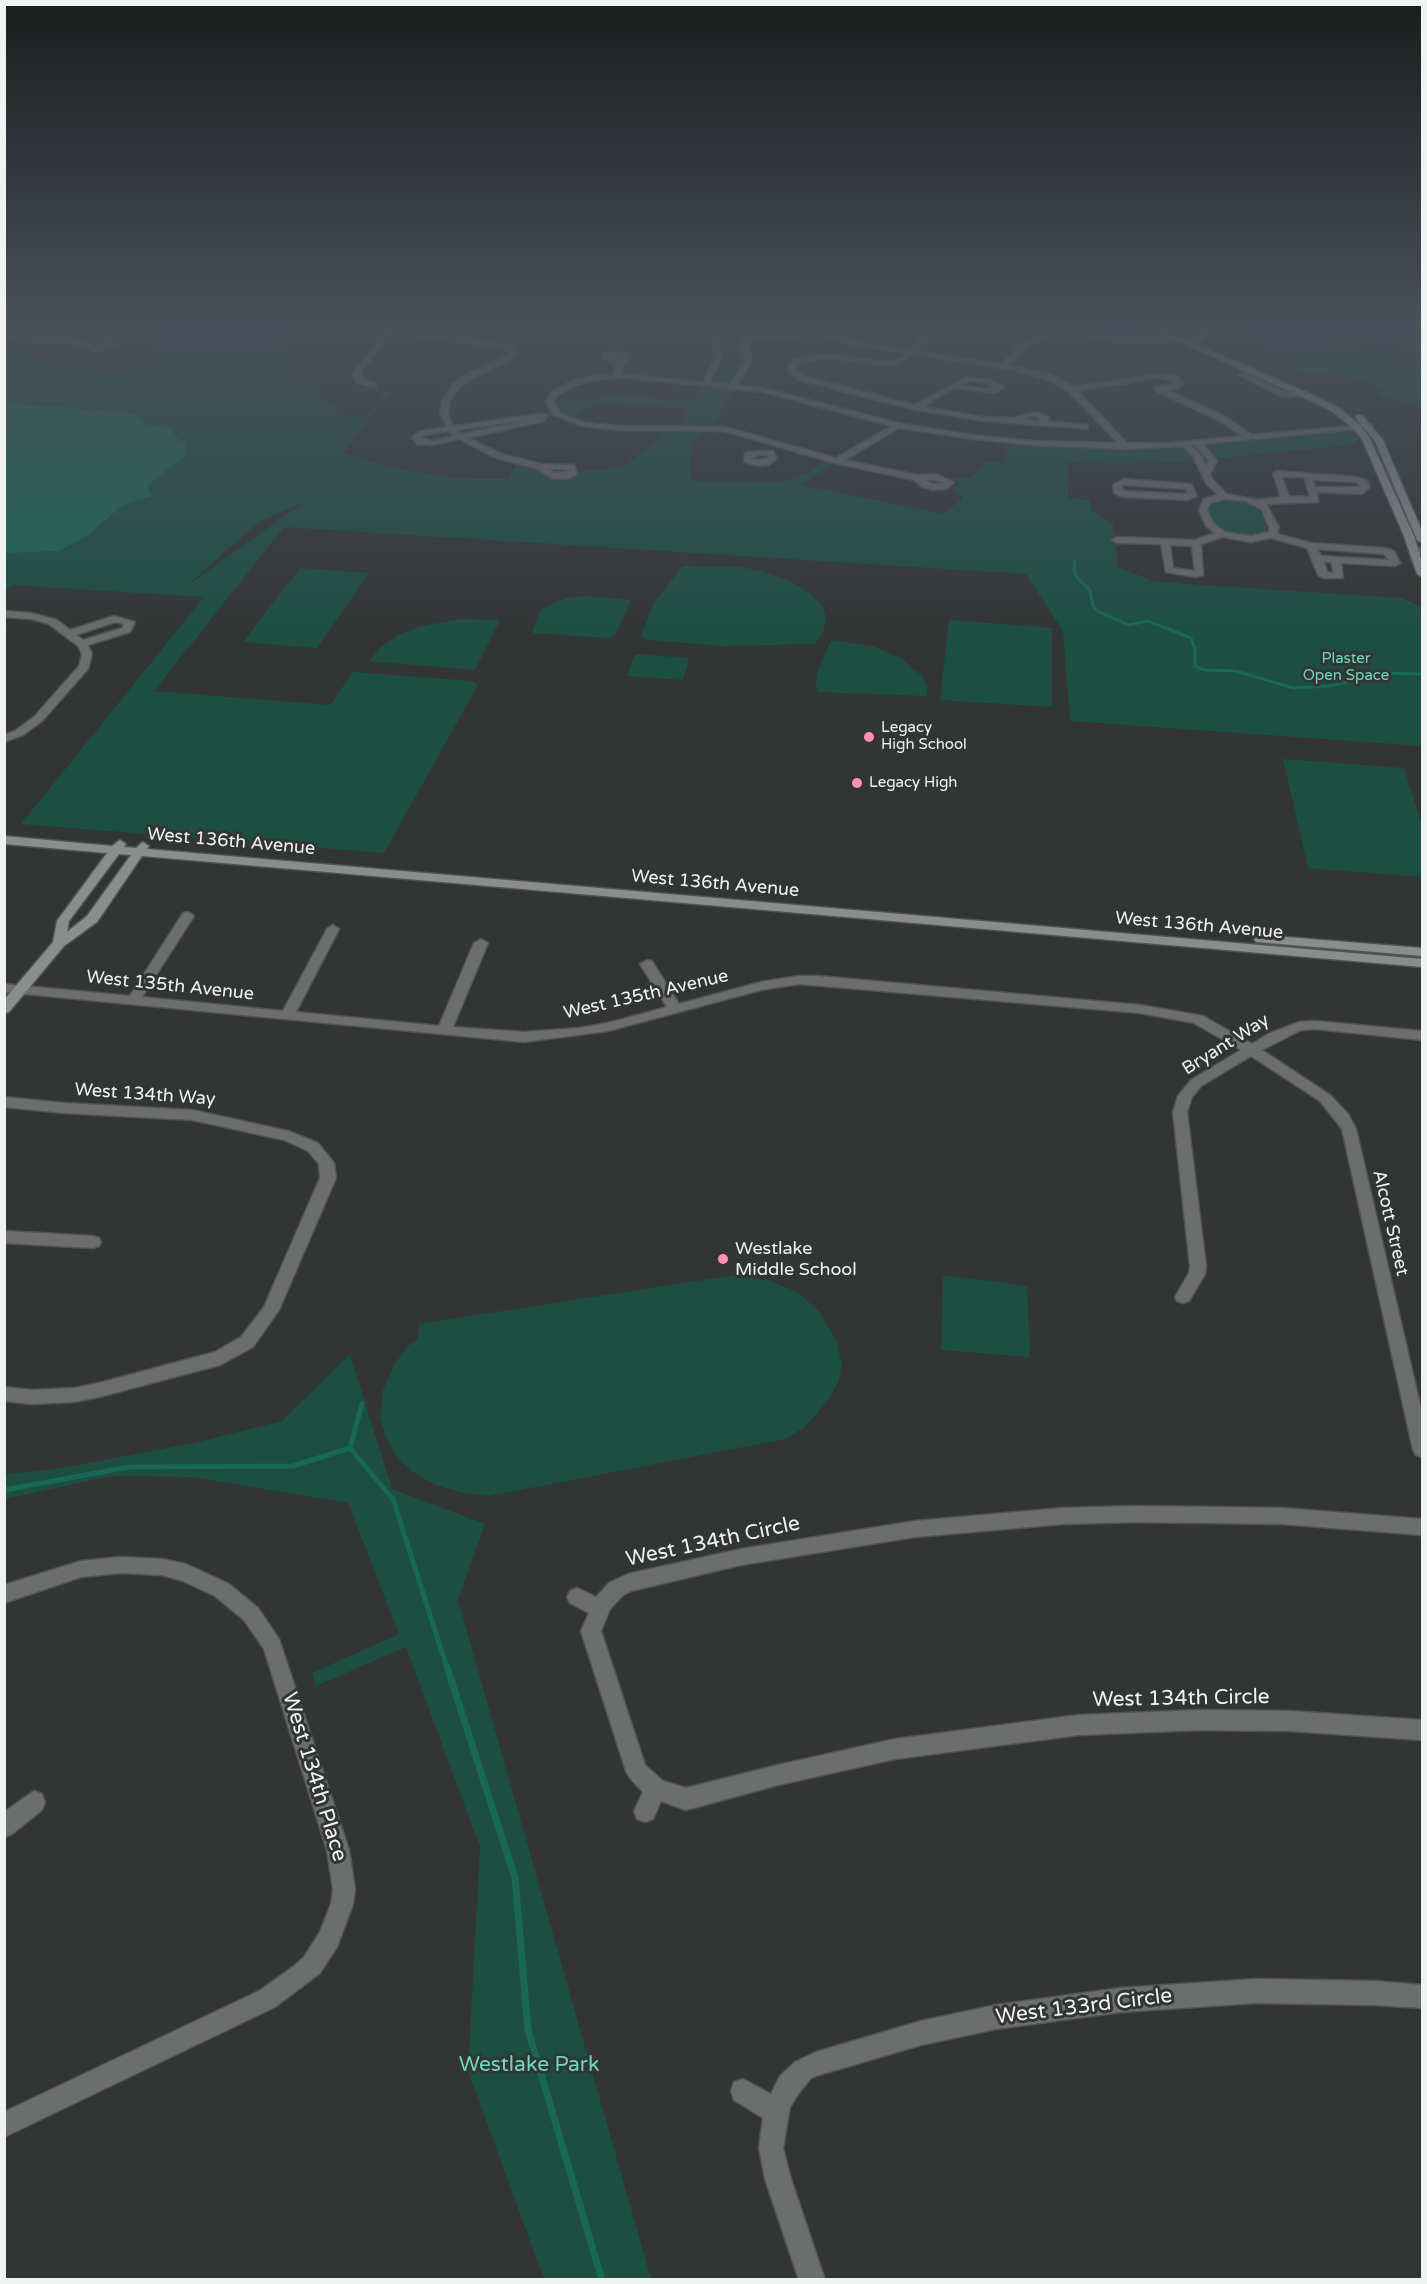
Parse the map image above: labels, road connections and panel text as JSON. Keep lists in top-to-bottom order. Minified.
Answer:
{"streets":{"main road":["West 136th Avenue"],"street":["West 135th Avenue","Bryant Way","West 134th Way","Alcott Street","West 134th Circle","West 134th Place","West 133rd Circle"]},"crossings":[["West 135th Avenue","Bryant Way"],["West 135th Avenue","Alcott Street"],["Bryant Way","Alcott Street"]],"parks":["Plaster Open Space","Westlake Park"],"places":["Legacy High School","Legacy High","Westlake Middle School"]}
